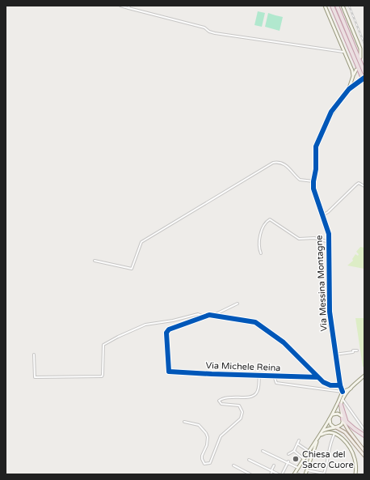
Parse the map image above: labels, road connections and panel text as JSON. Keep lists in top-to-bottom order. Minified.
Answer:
{"streets":{"street":["Via Messina Montagne","Via Michele Reina"]},"places":["Chiesa del Sacro Cuore"]}
